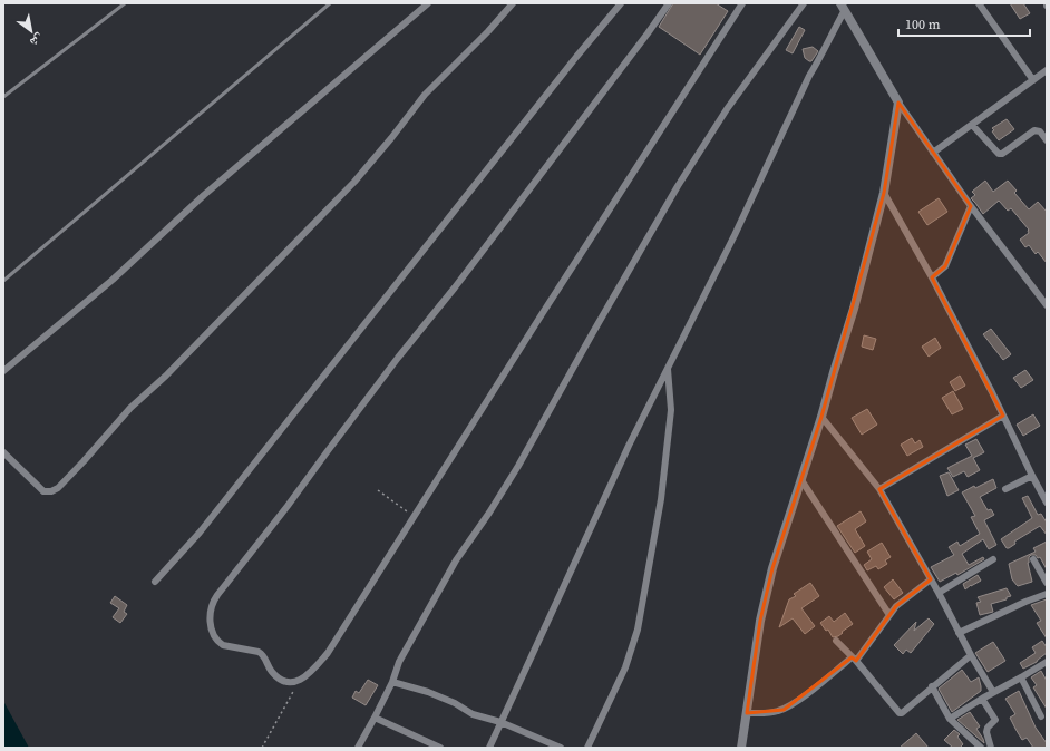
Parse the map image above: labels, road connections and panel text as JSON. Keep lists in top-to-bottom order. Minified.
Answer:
{"scale_bar":"100 m","north":"bottom right"}
